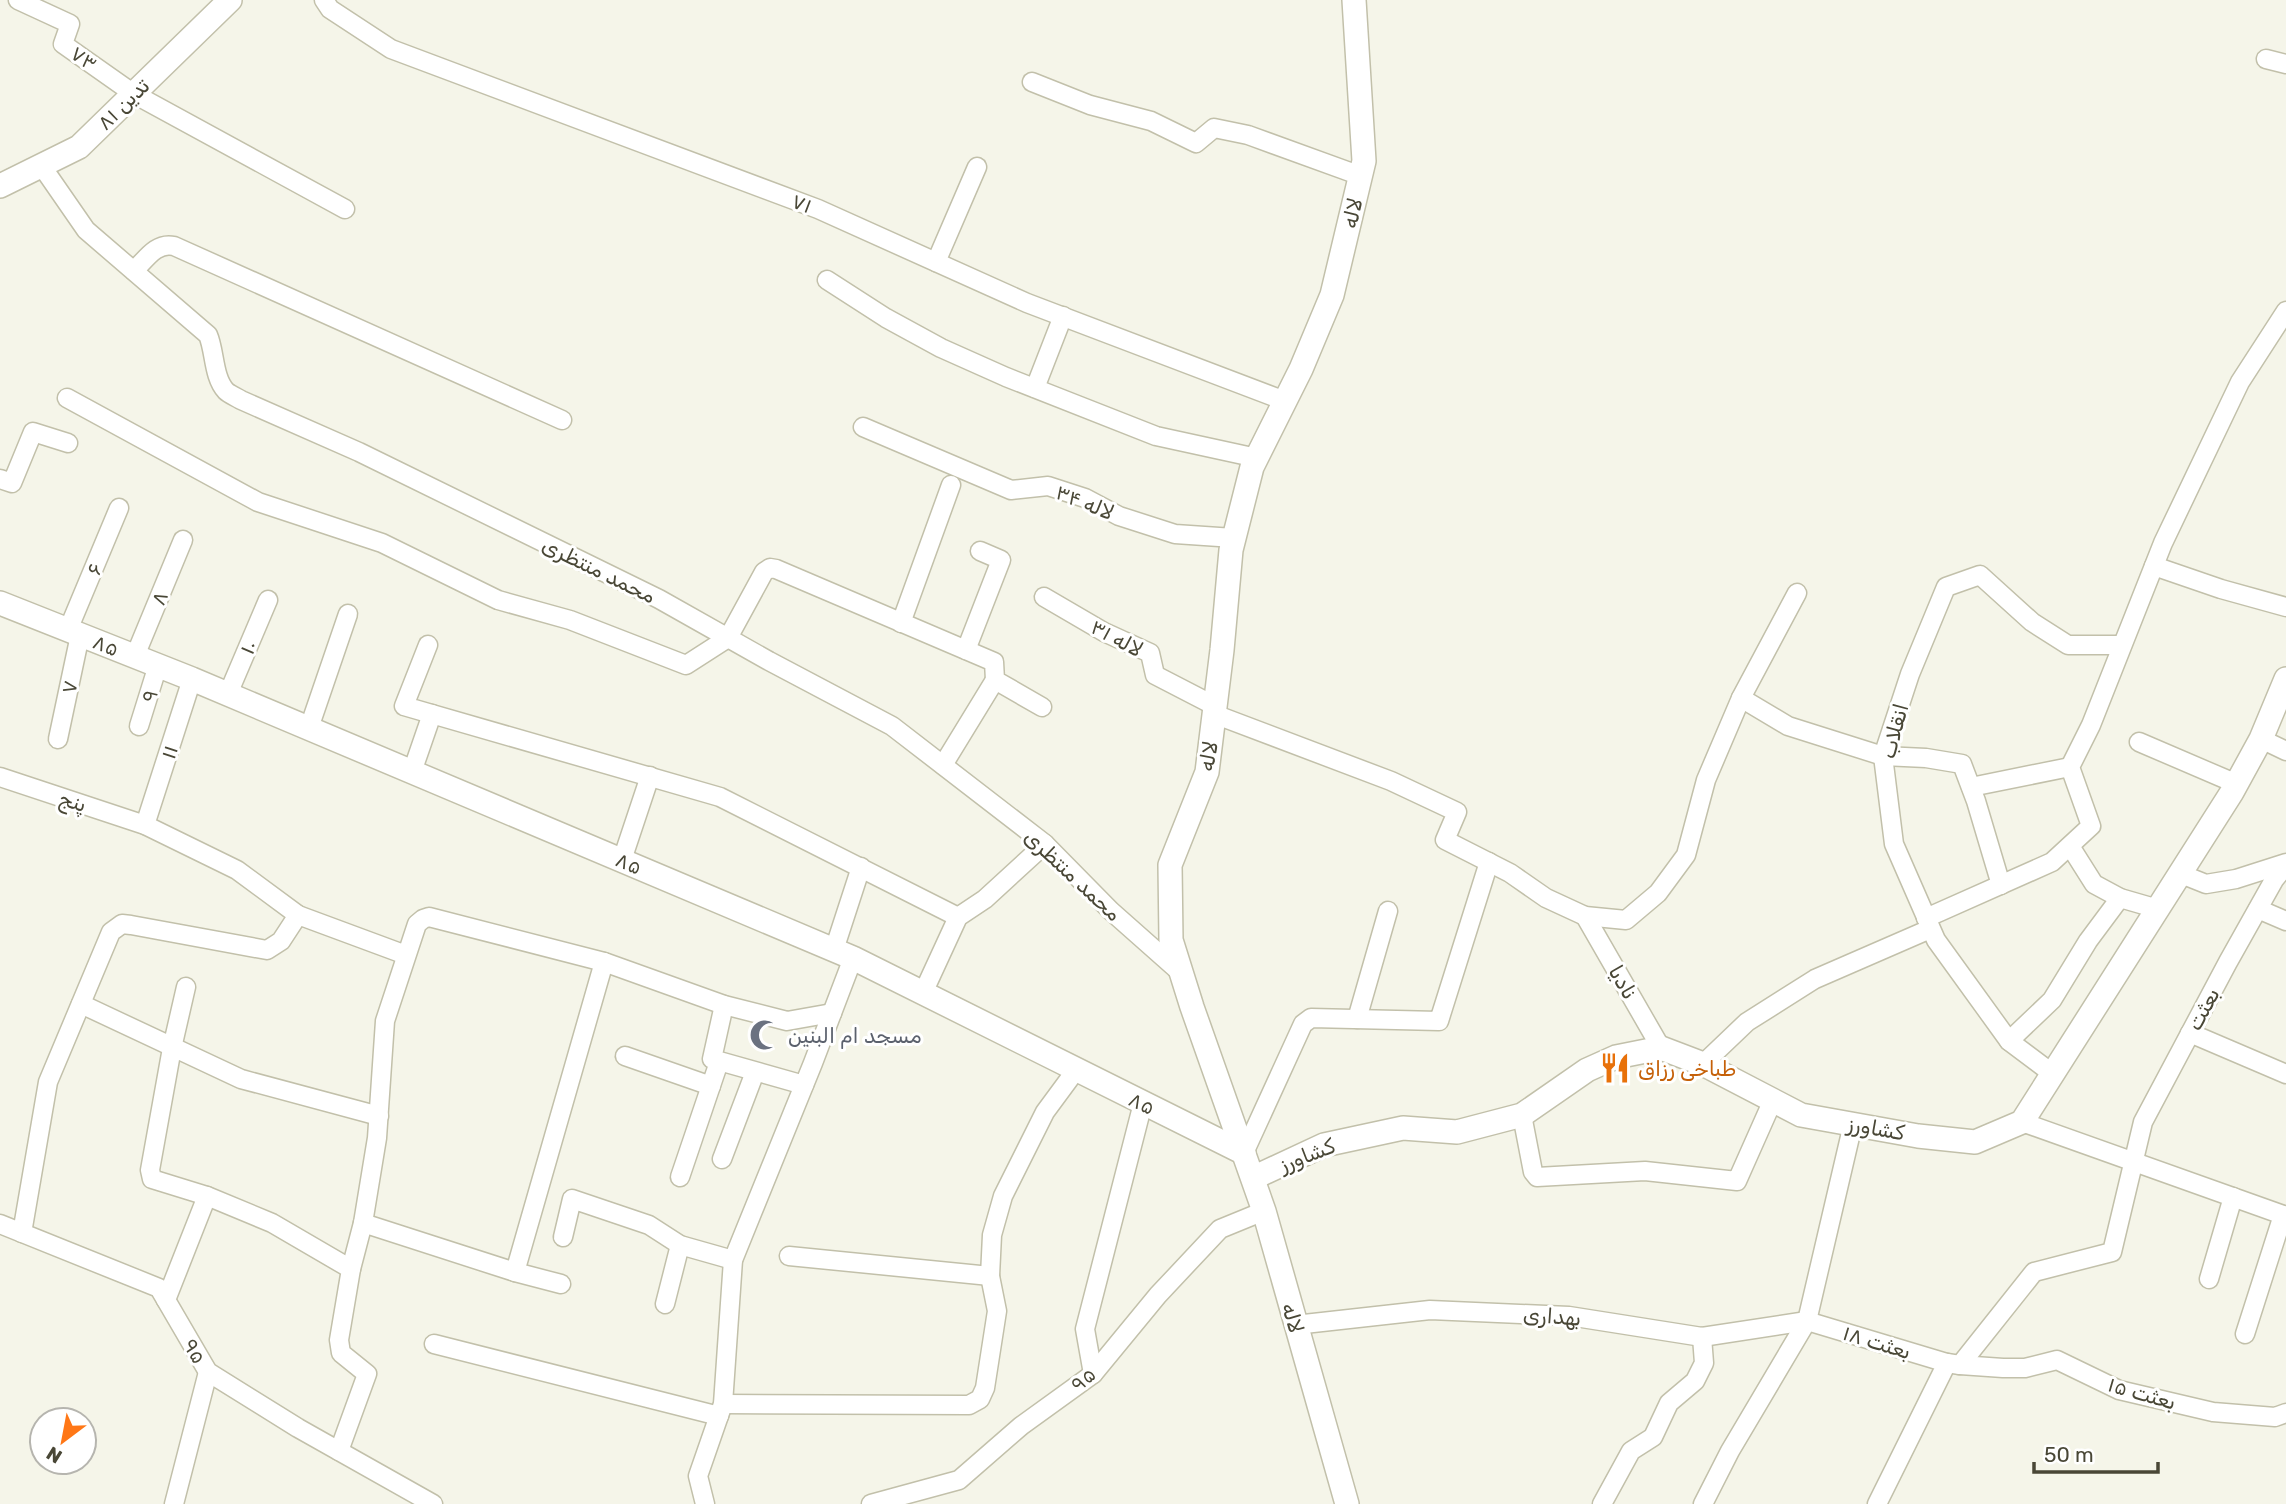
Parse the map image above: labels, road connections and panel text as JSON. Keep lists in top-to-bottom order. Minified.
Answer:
{"streets":{"street":["۷۳","تدین ۸۱","۷۱","لاله","لاله ۳۴","۶","محمد منتظری","۸","لاله ۳۱","۸۵","۱۰","۷","۹","انقلاب","۱۱","پنج","نادیا","بعثت","کشاورز","بهداری","بعثت ۱۸","۹۵","بعثت ۱۵"]},"crossings":[["۷۳","تدین ۸۱"],["تدین ۸۱","محمد منتظری"],["۷۱","لاله"],["لاله","لاله ۳۴"],["لاله","محمد منتظری"],["لاله","لاله ۳۱"],["لاله","۸۵"],["لاله","کشاورز"],["لاله","بهداری"],["لاله","۹۵"],["۶","۸۵"],["۶","۷"],["۸","۸۵"],["۸۵","۱۰"],["۸۵","۷"],["۸۵","۹"],["۸۵","۱۱"],["۱۱","پنج"],["نادیا","کشاورز"],["بعثت","بعثت ۱۸"],["بعثت","بعثت ۱۵"],["بهداری","بعثت ۱۸"],["بعثت ۱۸","بعثت ۱۵"]],"places":{"mosque":["مسجد ام البنین"],"restaurant":["طباخی رزاق"]},"scale_bar":"50 m","north":"bottom left"}
